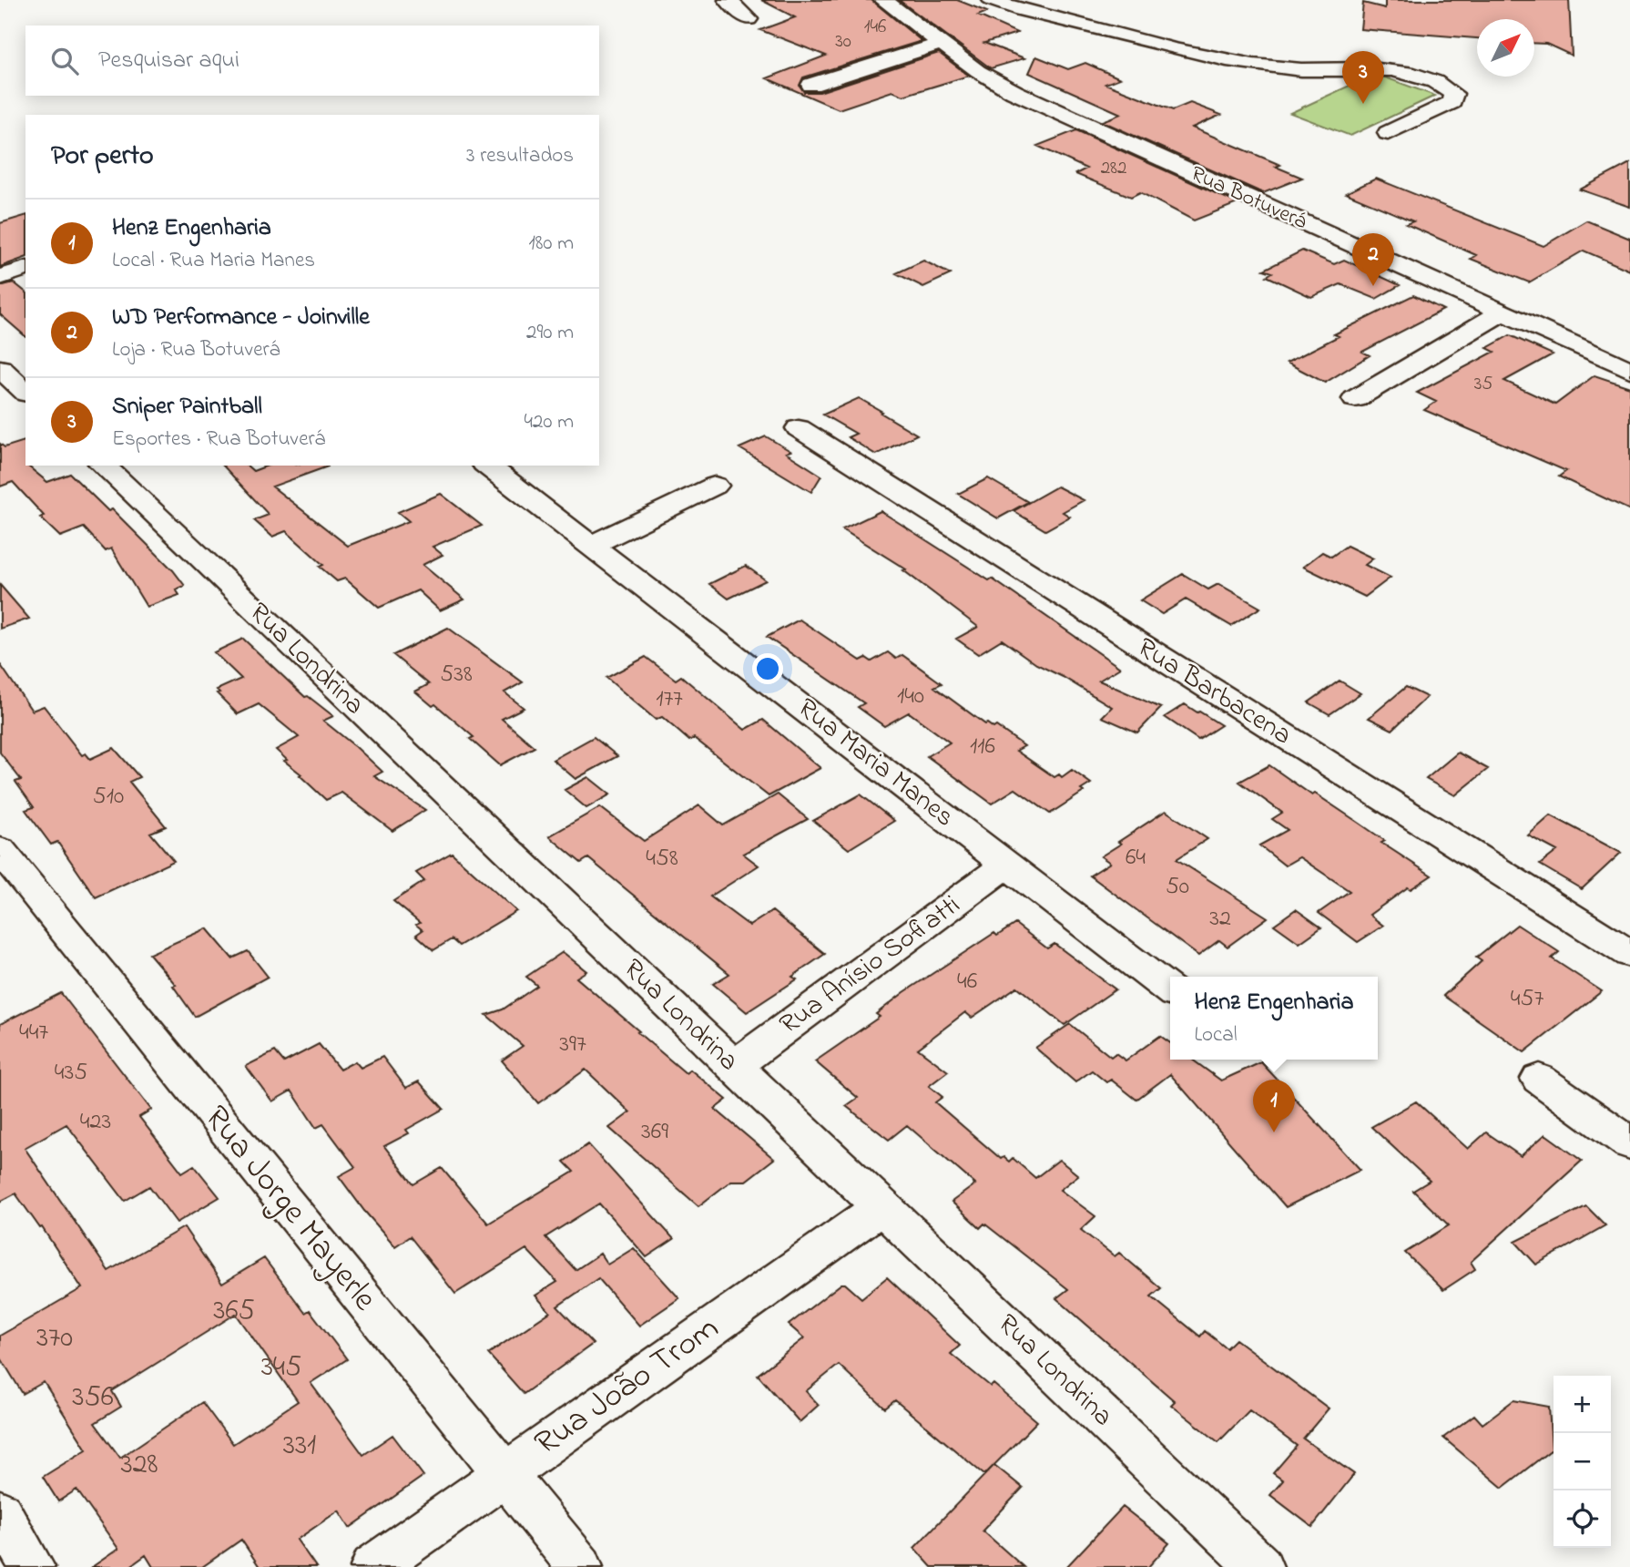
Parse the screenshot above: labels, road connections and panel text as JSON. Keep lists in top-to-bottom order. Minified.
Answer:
{"streets":{"street":["Rua Botuverá","Rua Londrina","Rua Barbacena","Rua Maria Manes","Rua Anísio Sofiatti","Rua Jorge Mayerle","Rua João Trom"]},"crossings":[["Rua Londrina","Rua Anísio Sofiatti"],["Rua Londrina","Rua João Trom"],["Rua Maria Manes","Rua Anísio Sofiatti"],["Rua Jorge Mayerle","Rua João Trom"]],"house_numbers":["146","30","282","35","538","140","177","116","510","64","458","50","32","46","457","447","397","435","423","369","365","370","345","356","331","328"],"north":"top right","page":{"search":"Pesquisar aqui","pins":["3","2","1"],"heading":["Por perto","3 resultados"],"list":[{"mark":"1","name":"Henz Engenharia","note":"Local · Rua Maria Manes","value":"180 m"},{"mark":"2","name":"WD Performance - Joinville","note":"Loja · Rua Botuverá","value":"290 m"},{"mark":"3","name":"Sniper Paintball","note":"Esportes · Rua Botuverá","value":"420 m"}],"popup":["Henz Engenharia","Local"],"map_buttons":["+","−"]}}
